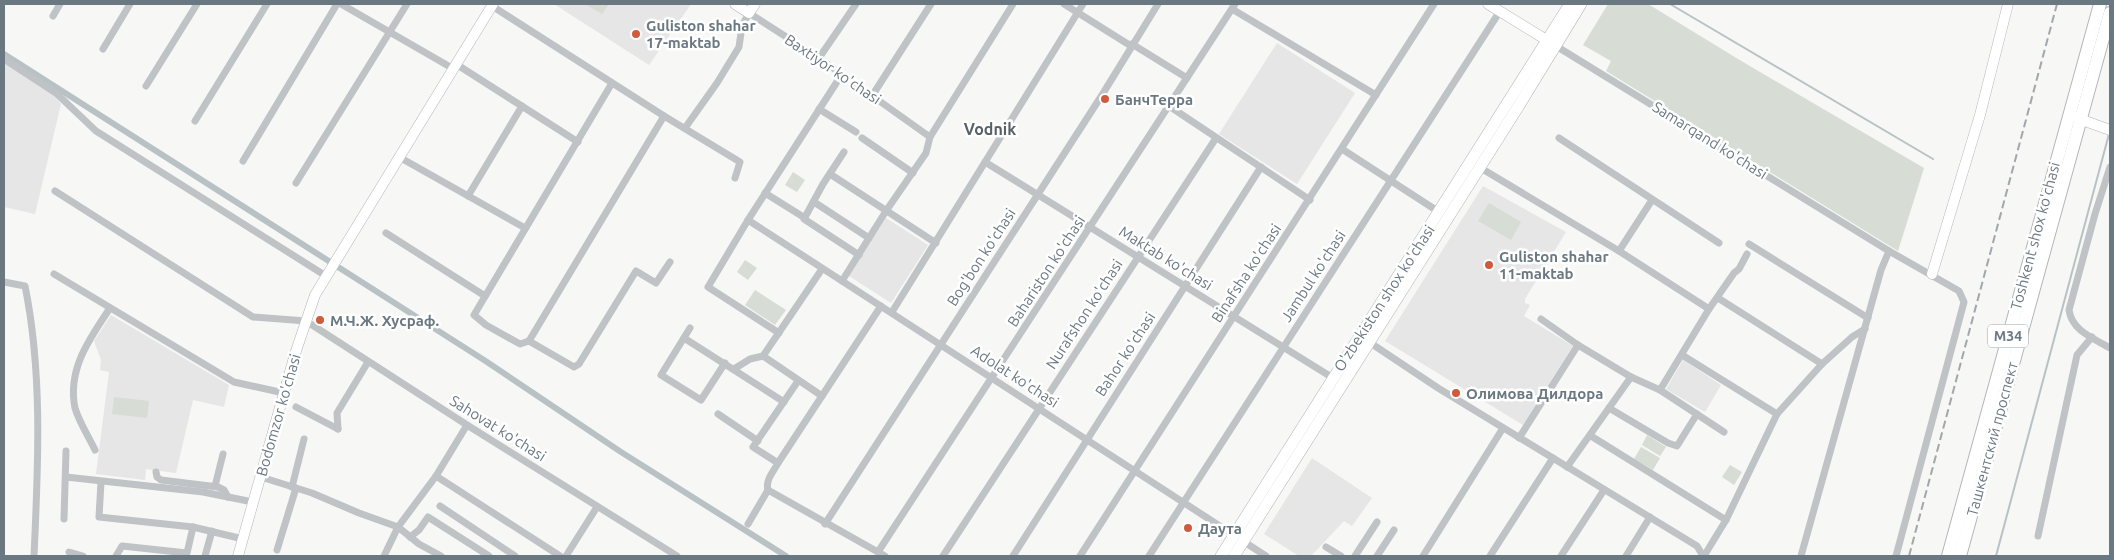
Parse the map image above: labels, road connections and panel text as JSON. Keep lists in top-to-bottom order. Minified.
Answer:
{"streets":{"highway":["Toshkent shox ko'chasi","M34","Ташкентский проспект"],"main road":["O'zbekiston shox ko'chasi"],"street":["Baxtiyor ko'chasi","Samarqand ko'chasi","Bog'bon ko'chasi","Maktab ko'chasi","Bahariston ko'chasi","Binafsha ko'chasi","Jambul ko'chasi","Nurafshon ko'chasi","Bahor ko'chasi","Adolat ko'chasi","Bodomzor ko'chasi","Sahovat ko'chasi"]},"crossings":[["Samarqand ko'chasi","Jambul ko'chasi"],["Samarqand ko'chasi","O'zbekiston shox ko'chasi"],["Bog'bon ko'chasi","Maktab ko'chasi"],["Bog'bon ko'chasi","Adolat ko'chasi"],["Maktab ko'chasi","Bahariston ko'chasi"],["Maktab ko'chasi","Binafsha ko'chasi"],["Maktab ko'chasi","Jambul ko'chasi"],["Maktab ko'chasi","O'zbekiston shox ko'chasi"],["Maktab ko'chasi","Nurafshon ko'chasi"],["Maktab ko'chasi","Bahor ko'chasi"],["Bahariston ko'chasi","Adolat ko'chasi"],["Binafsha ko'chasi","Adolat ko'chasi"],["Jambul ko'chasi","Adolat ko'chasi"],["O'zbekiston shox ko'chasi","Adolat ko'chasi"],["Nurafshon ko'chasi","Adolat ko'chasi"],["M34","Ташкентский проспект"],["Bahor ko'chasi","Adolat ko'chasi"],["Bodomzor ko'chasi","Sahovat ko'chasi"]],"districts":["Vodnik"],"places":["Guliston shahar 17-maktab","БанчТерра","Guliston shahar 11-maktab","М.Ч.Ж. Хусраф.","Олимова Дилдора","Даута"]}
